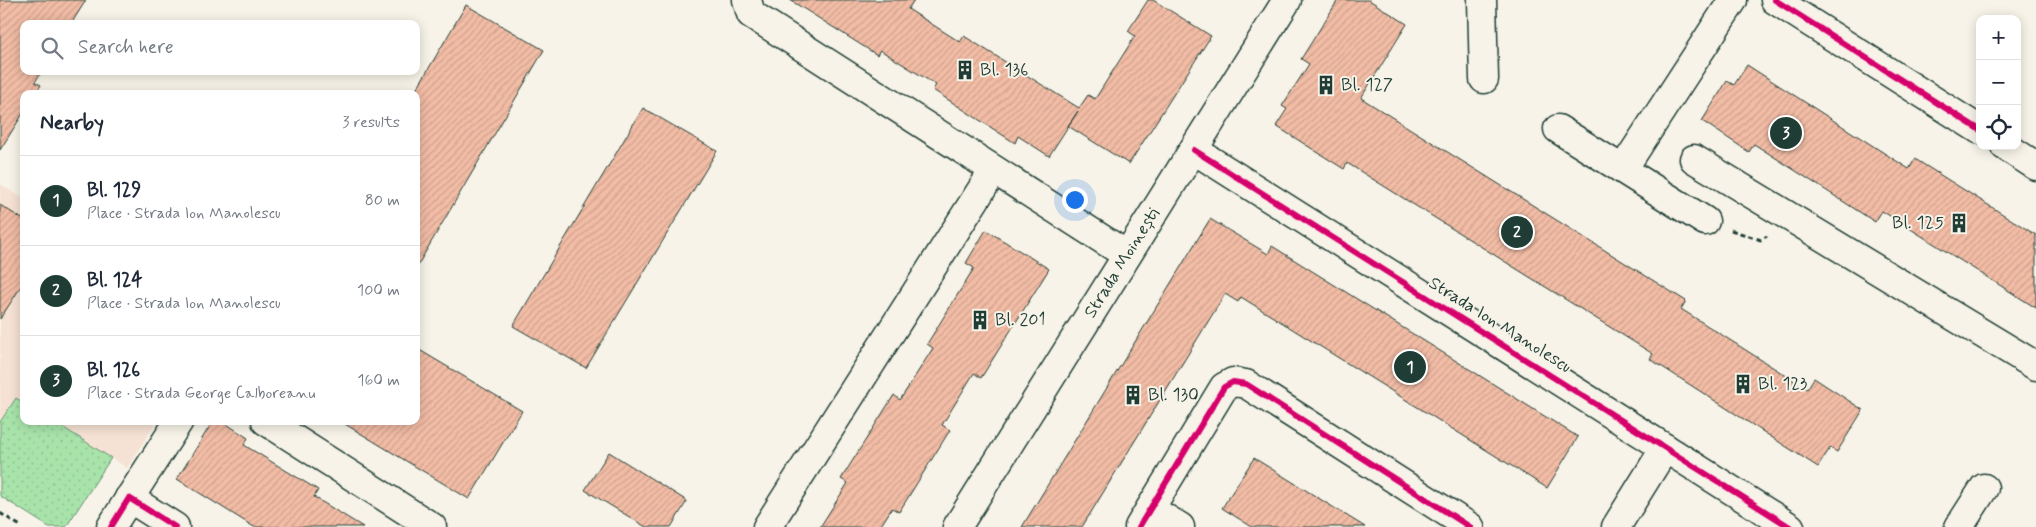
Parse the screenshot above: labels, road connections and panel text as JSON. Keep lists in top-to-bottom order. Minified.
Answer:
{"streets":{"street":["Strada Moinești","Strada Ion Manolescu"]},"crossings":[["Strada Moinești","Strada Ion Manolescu"]],"places":{"building":["Bl. 136","Bl. 127","Bl. 125","Bl. 201","Bl. 123","Bl. 130"]},"page":{"map_buttons":["+","−"],"search":"Search here","heading":["Nearby","3 results"],"pins":["3","2","1"],"list":[{"mark":"1","name":"Bl. 129","note":"Place · Strada Ion Manolescu","value":"80 m"},{"mark":"2","name":"Bl. 124","note":"Place · Strada Ion Manolescu","value":"100 m"},{"mark":"3","name":"Bl. 126","note":"Place · Strada George Calboreanu","value":"160 m"}]}}
